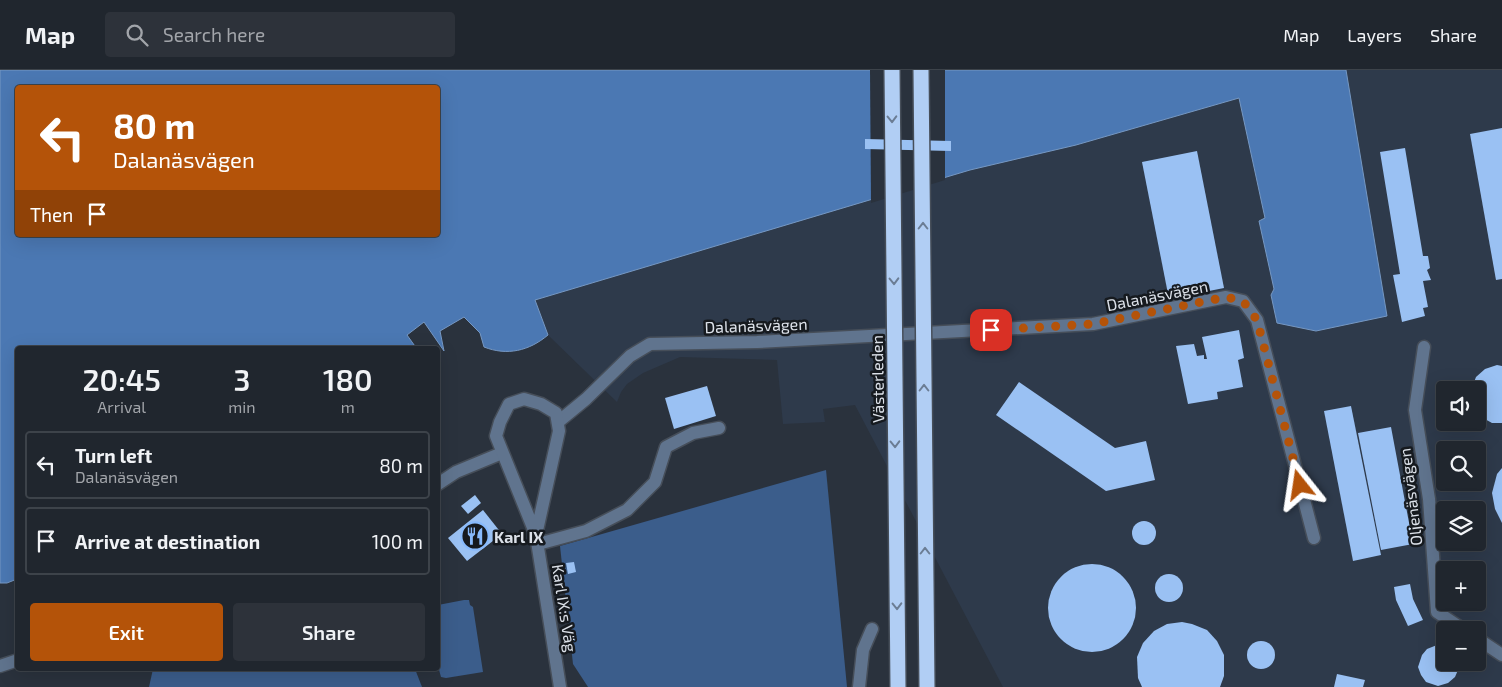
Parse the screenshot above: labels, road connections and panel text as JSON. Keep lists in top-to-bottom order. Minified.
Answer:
{"streets":{"highway":["Västerleden"],"street":["Dalanäsvägen","Oljenäsvägen","Karl IX:s Väg"]},"crossings":[["Dalanäsvägen","Karl IX:s Väg"]],"places":{"restaurant":["Karl IX"]},"page":{"header":"Map","search":"Search here","nav":["Map","Layers","Share"],"turn":["80 m","Dalanäsvägen"],"then":"Then","eta":["20:45","Arrival","3","min","180","m"],"map_buttons":["+","−"],"list":[{"name":"Turn left","note":"Dalanäsvägen","value":"80 m"},{"name":"Arrive at destination","value":"100 m"}],"buttons":["Exit","Share"]}}
